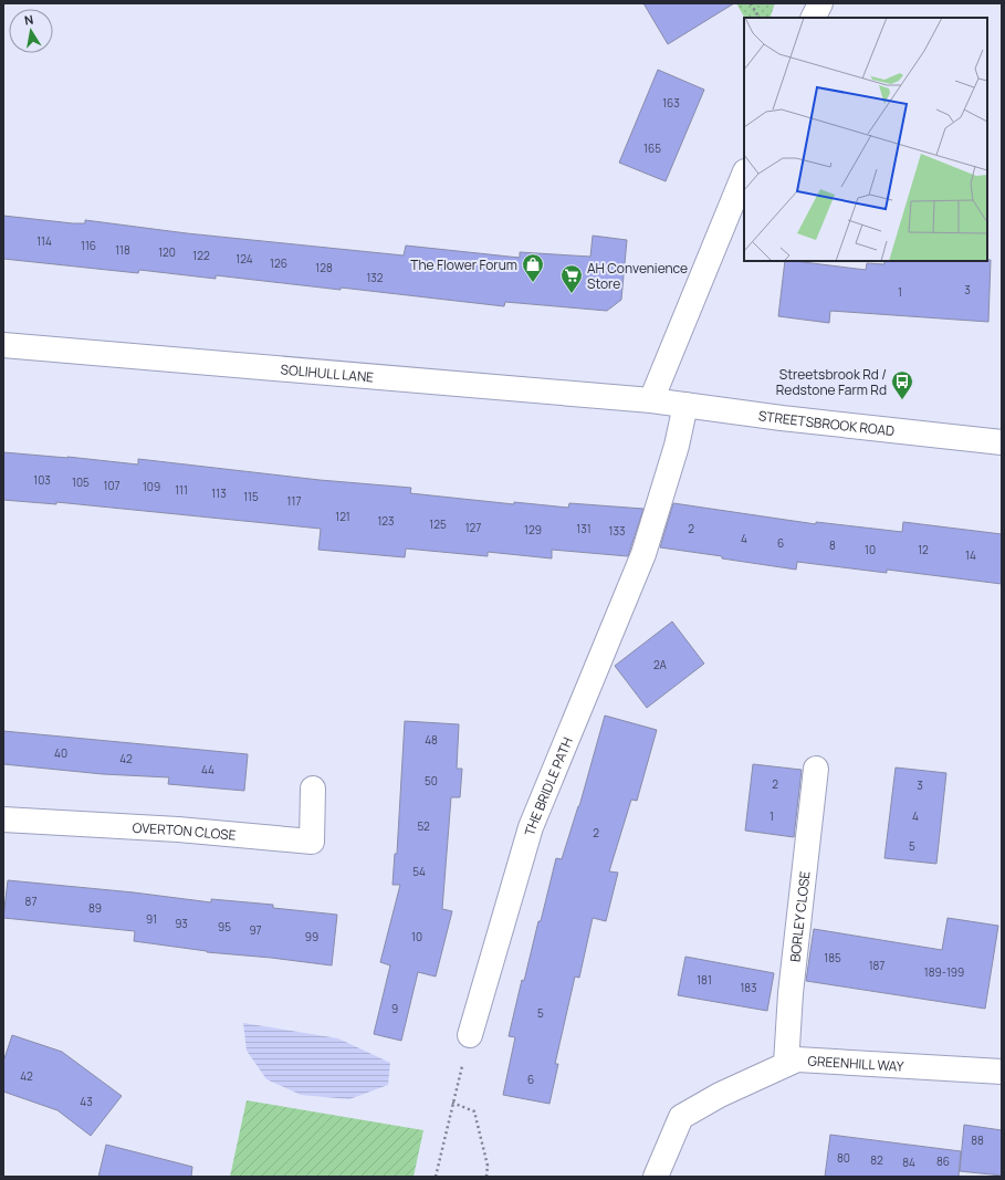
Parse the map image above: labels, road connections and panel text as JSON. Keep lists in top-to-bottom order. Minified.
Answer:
{"streets":{"street":["SOLIHULL LANE","STREETSBROOK ROAD","THE BRIDLE PATH","OVERTON CLOSE","BORLEY CLOSE","GREENHILL WAY"]},"crossings":[["SOLIHULL LANE","STREETSBROOK ROAD"],["STREETSBROOK ROAD","THE BRIDLE PATH"],["BORLEY CLOSE","GREENHILL WAY"]],"places":{"shop":["The Flower Forum"],"supermarket":["AH Convenience Store"],"bus stop":["Streetsbrook Rd / Redstone Farm Rd"]},"house_numbers":["163","165","114","116","118","120","122","124","126","128","132","3","1","103","105","107","109","111","113","115","117","121","123","125","127","131","2","129","133","4","6","8","10","12","14","2A","48","40","42","44","50","2","3","1","4","52","2","5","54","87","89","91","93","95","97","99","10","185","187","189-199","181","183","9","5","42","6","43","88","80","82","86","84"],"north":"top"}
